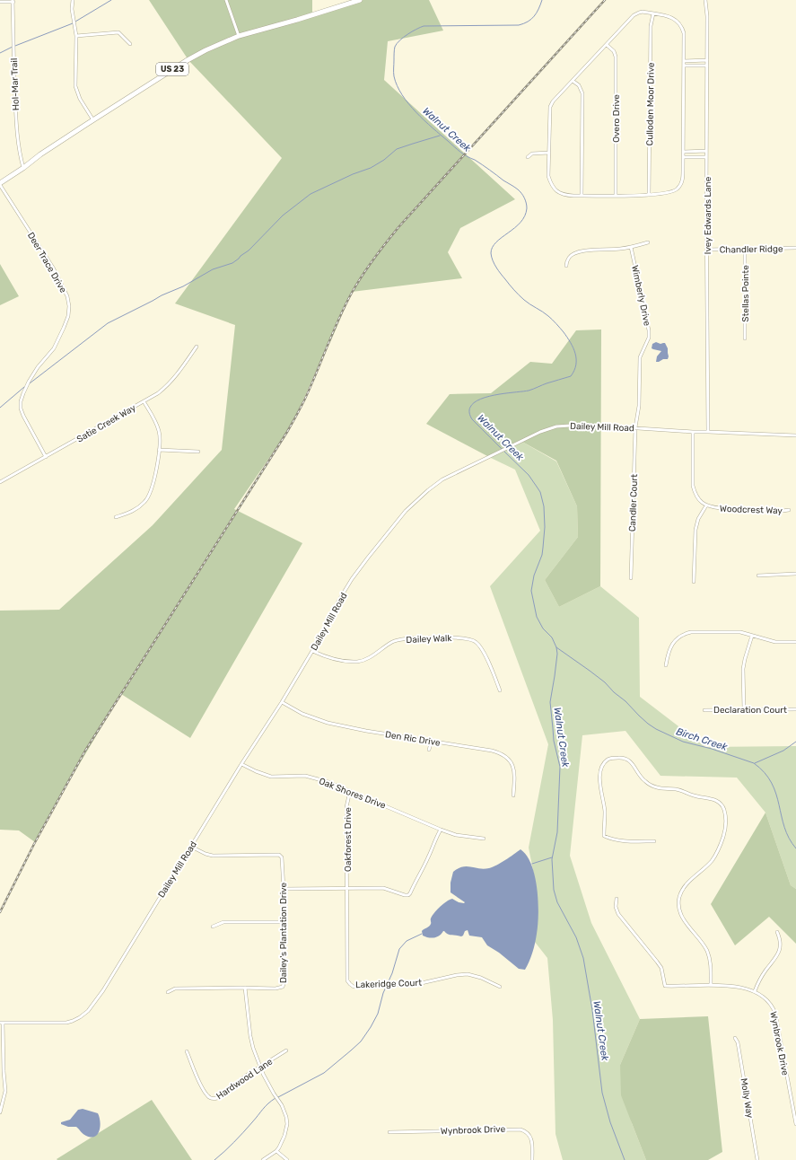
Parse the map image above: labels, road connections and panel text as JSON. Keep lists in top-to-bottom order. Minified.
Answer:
{"streets":{"main road":["US 23"],"street":["Hol-Mar Trail","Culloden Moor Drive","Overo Drive","Ivey Edwards Lane","Chandler Ridge","Deer Trace Drive","Stellas Pointe","Wimberly Drive","Satie Creek Way","Dailey Mill Road","Candler Court","Woodcrest Way","Dailey Walk","Declaration Court","Den Ric Drive","Oak Shores Drive","Oakforest Drive","Dailey's Plantation Drive","Lakeridge Court","Wynbrook Drive","Hardwood Lane","Molly Way"]},"crossings":[["US 23","Hol-Mar Trail"],["US 23","Deer Trace Drive"],["Ivey Edwards Lane","Chandler Ridge"],["Ivey Edwards Lane","Dailey Mill Road"],["Chandler Ridge","Stellas Pointe"],["Deer Trace Drive","Satie Creek Way"],["Wimberly Drive","Dailey Mill Road"],["Wimberly Drive","Candler Court"],["Dailey Mill Road","Candler Court"],["Dailey Mill Road","Dailey Walk"],["Dailey Mill Road","Den Ric Drive"],["Dailey Mill Road","Oak Shores Drive"],["Dailey Mill Road","Dailey's Plantation Drive"],["Oak Shores Drive","Oakforest Drive"],["Oakforest Drive","Lakeridge Court"]],"water":["Walnut Creek","Birch Creek"]}
